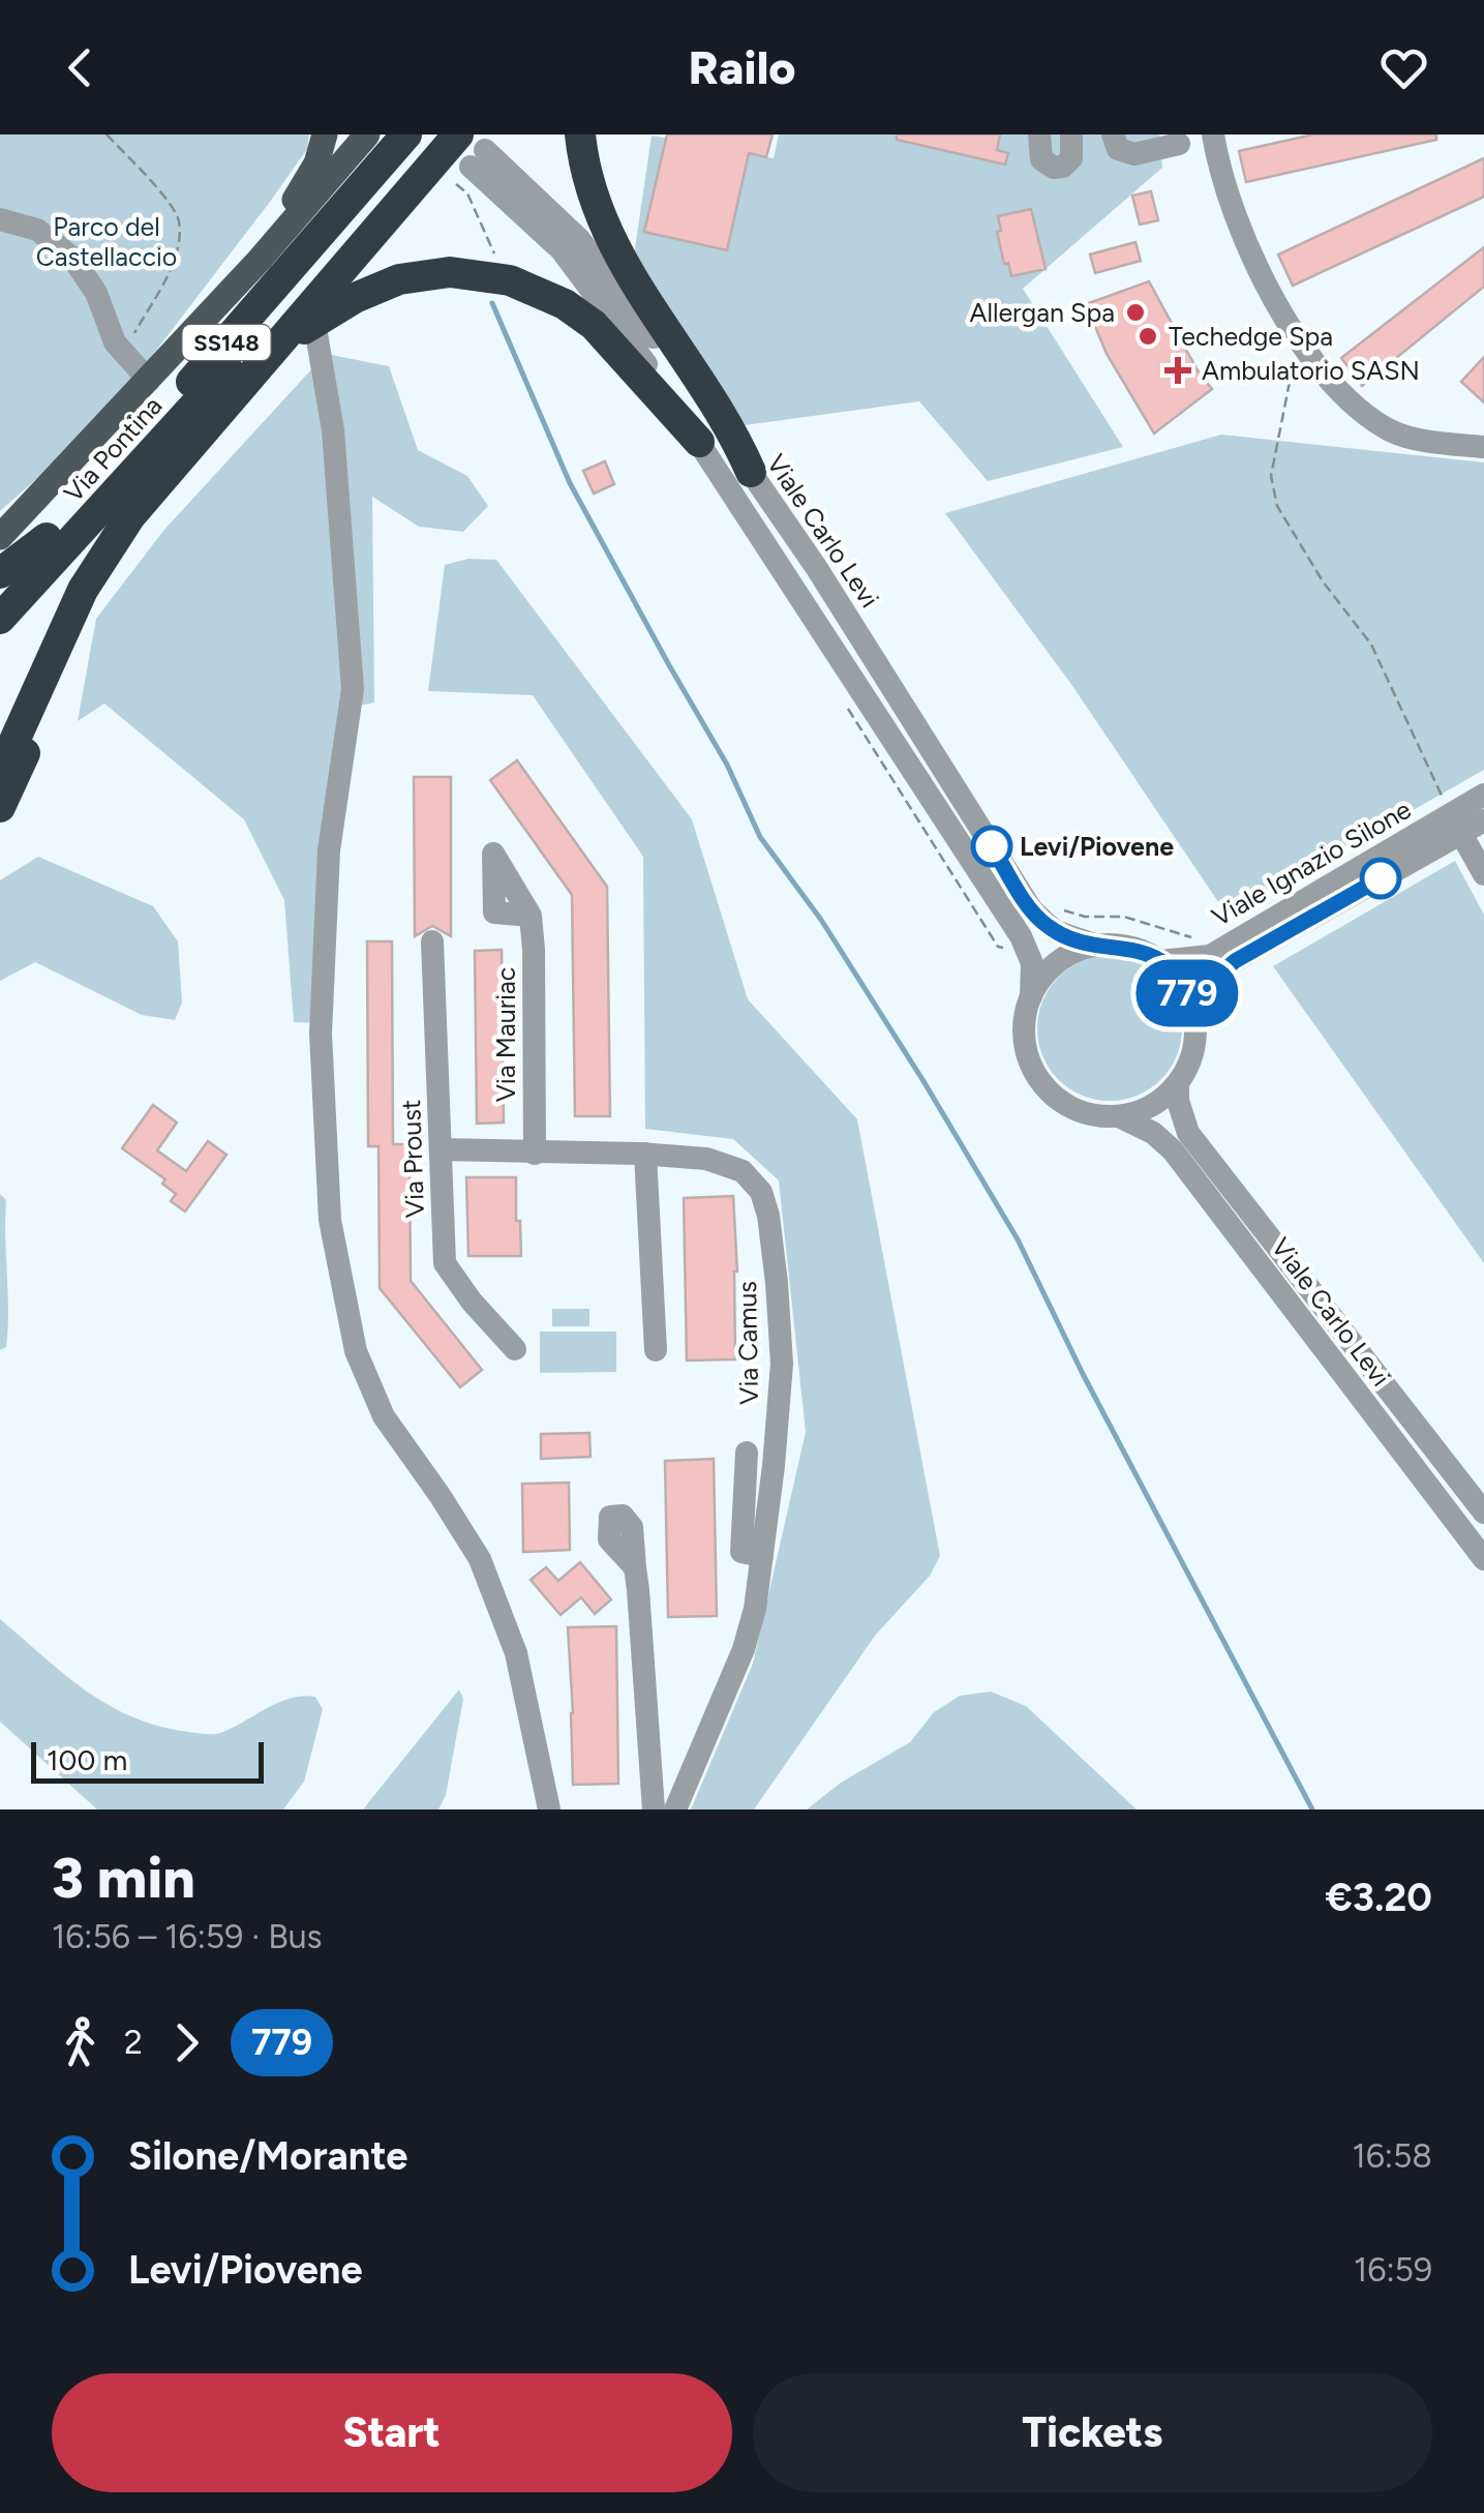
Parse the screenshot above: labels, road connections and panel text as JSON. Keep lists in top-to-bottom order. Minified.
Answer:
{"streets":{"highway":["SS148","Via Pontina"],"street":["Viale Carlo Levi","Viale Ignazio Silone","Via Mauriac","Via Proust","Via Camus"]},"crossings":[["SS148","Via Pontina"],["SS148","Viale Carlo Levi"],["Via Pontina","Viale Carlo Levi"],["Viale Carlo Levi","Viale Ignazio Silone"],["Via Mauriac","Via Camus"],["Via Proust","Via Camus"]],"parks":["Parco del Castellaccio"],"places":{"other":["Allergan Spa","Techedge Spa","Levi/Piovene"],"health":["Ambulatorio SASN"]},"lines":["bus line 779"],"scale_bar":"100 m","page":{"header":"Railo","on_map":"779","scale":"100 m","heading":["3 min","16:56 – 16:59 · Bus","€3.20"],"legs":["2","779"],"list":[{"name":"Silone/Morante","value":"16:58"},{"name":"Levi/Piovene","value":"16:59"}],"buttons":["Start","Tickets"]}}
